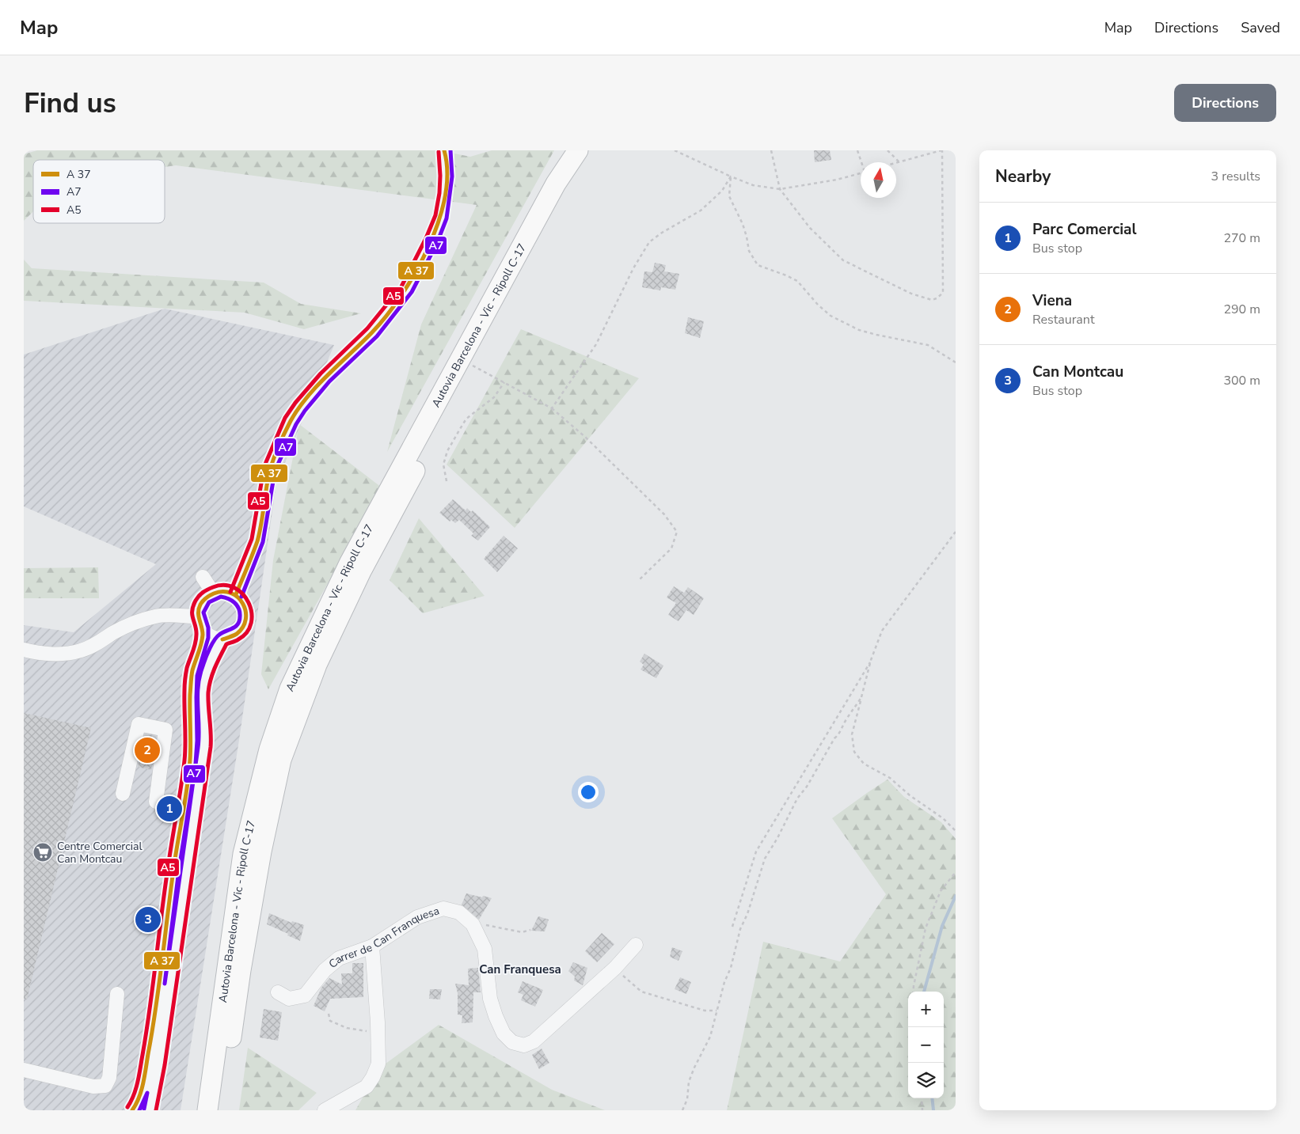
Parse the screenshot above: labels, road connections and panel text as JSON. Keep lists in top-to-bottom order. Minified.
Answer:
{"streets":{"highway":["Autovia Barcelona - Vic - Ripoll C-17"],"street":["Carrer de Can Franquesa"]},"districts":["Can Franquesa"],"places":{"supermarket":["Centre Comercial Can Montcau"]},"lines":["transit line A7","transit line A5"],"legend":["A 37","A7","A5"],"north":"top","page":{"header":"Map","nav":["Map","Directions","Saved"],"buttons":"Directions","title":"Find us","heading":["Nearby","3 results"],"list":[{"mark":"1","name":"Parc Comercial","note":"Bus stop","value":"270 m"},{"mark":"2","name":"Viena","note":"Restaurant","value":"290 m"},{"mark":"3","name":"Can Montcau","note":"Bus stop","value":"300 m"}],"pins":["2","1","3"],"map_buttons":["+","−"]}}
